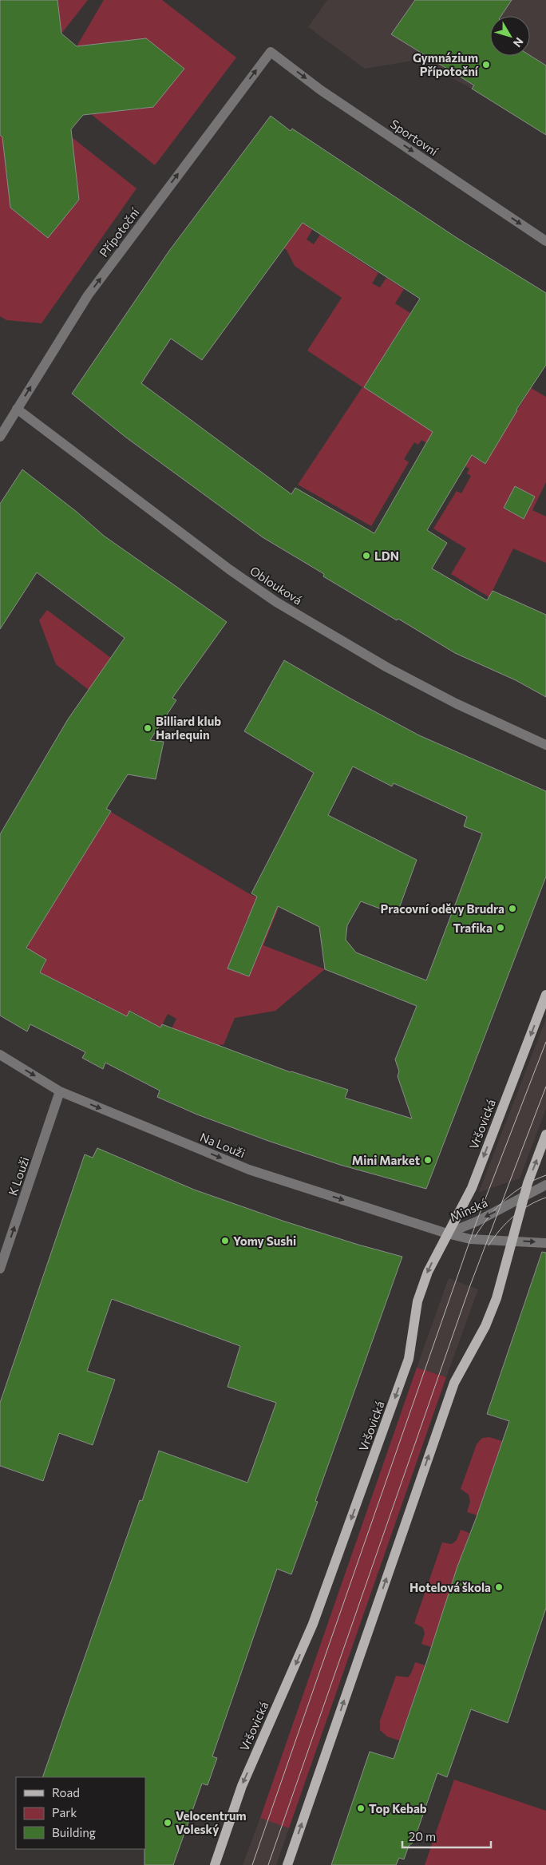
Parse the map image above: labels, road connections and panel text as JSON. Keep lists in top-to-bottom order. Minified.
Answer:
{"streets":{"main road":["Vršovická"],"street":["Sportovní","Přípotoční","Oblouková","Na Louži","K Louži","Minská"]},"crossings":[["Sportovní","Přípotoční"],["Přípotoční","Oblouková"],["Vršovická","Na Louži"],["Vršovická","Minská"],["Na Louži","K Louži"],["Na Louži","Minská"]],"one_way":["Sportovní","Přípotoční","Na Louži","K Louži"],"places":["Gymnázium Přípotoční","LDN","Billiard klub Harlequin","Pracovní oděvy Brudra","Trafika","Mini Market","Yomy Sushi","Hotelová škola","Top Kebab","Velocentrum Voleský"],"legend":["Road","Park","Building"],"scale_bar":"20 m","north":"bottom right"}
